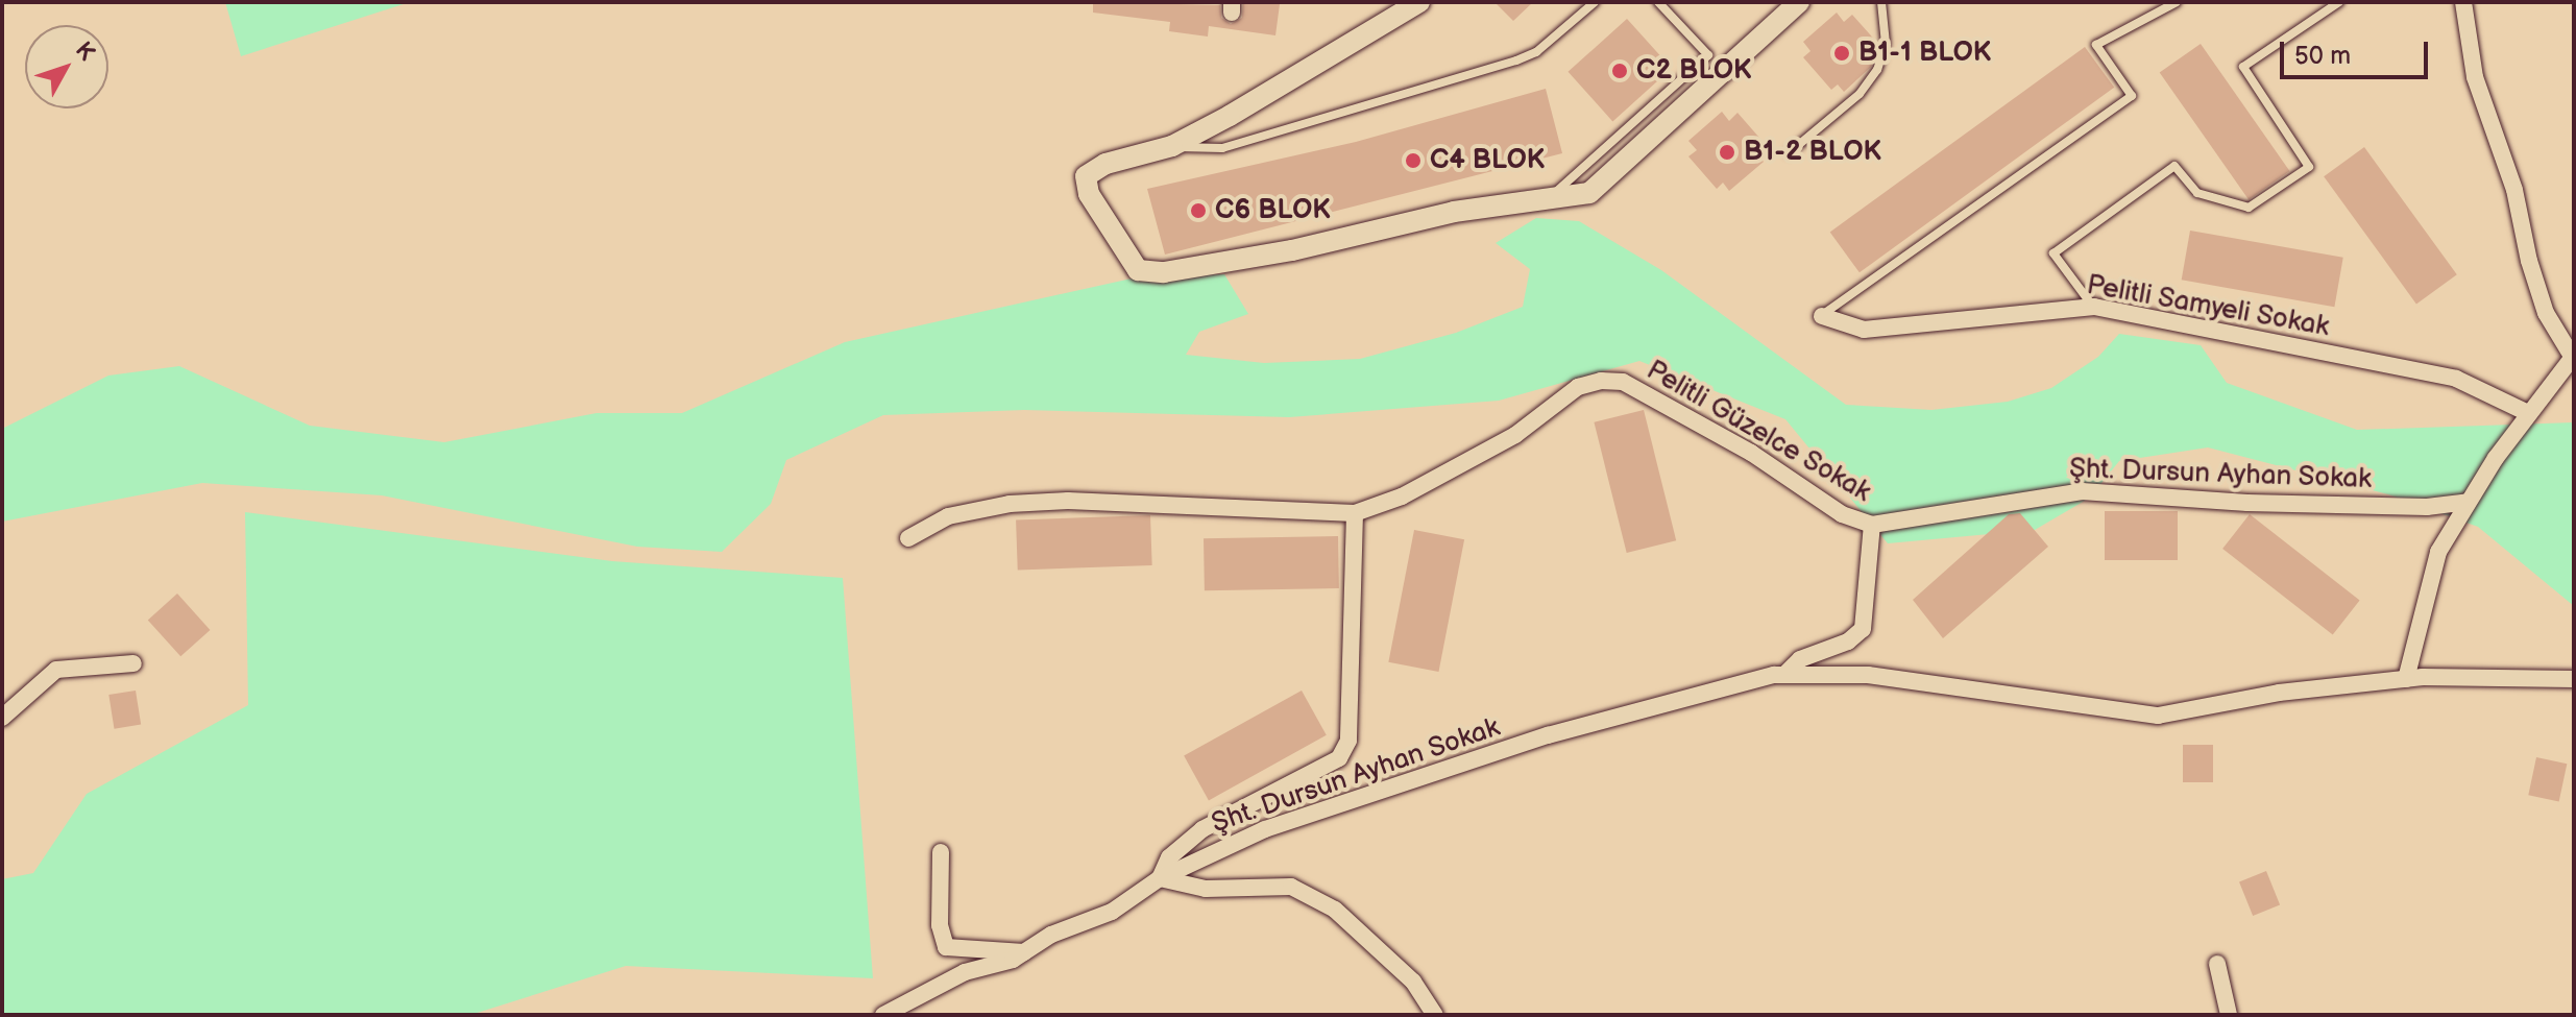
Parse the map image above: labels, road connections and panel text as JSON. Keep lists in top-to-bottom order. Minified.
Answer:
{"streets":{"street":["Pelitli Samyeli Sokak","Pelitli Güzelce Sokak","Şht. Dursun Ayhan Sokak"]},"crossings":[["Pelitli Güzelce Sokak","Şht. Dursun Ayhan Sokak"]],"places":["B1-1 BLOK","C2 BLOK","B1-2 BLOK","C4 BLOK","C6 BLOK"],"scale_bar":"50 m","north":"top right"}
